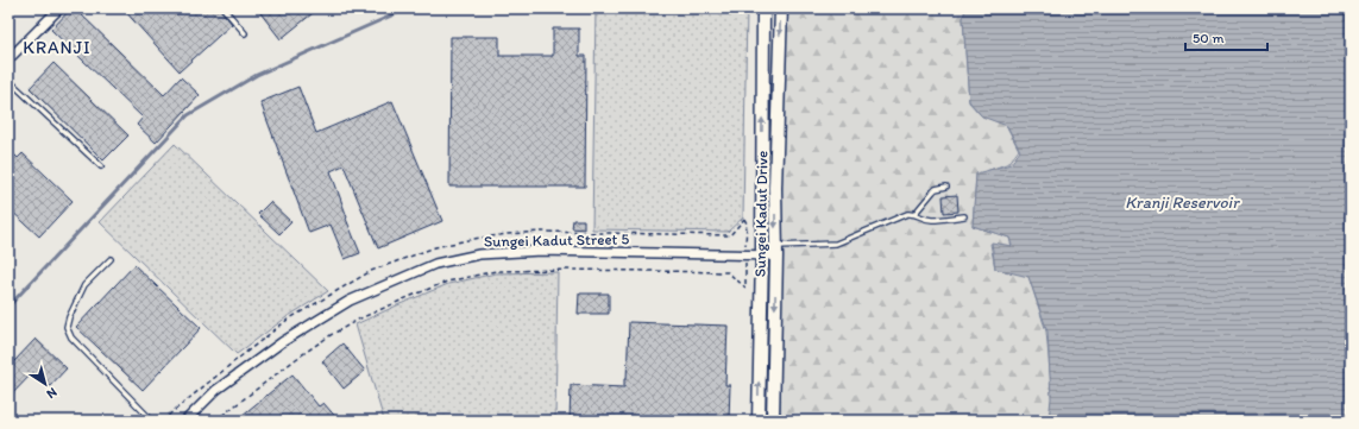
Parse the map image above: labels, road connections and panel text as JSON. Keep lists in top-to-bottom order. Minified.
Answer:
{"streets":{"main road":["Sungei Kadut Drive"],"street":["Sungei Kadut Street 5"]},"crossings":[["Sungei Kadut Drive","Sungei Kadut Street 5"]],"districts":["KRANJI"],"water":["Kranji Reservoir"],"scale_bar":"50 m","north":"bottom right"}
